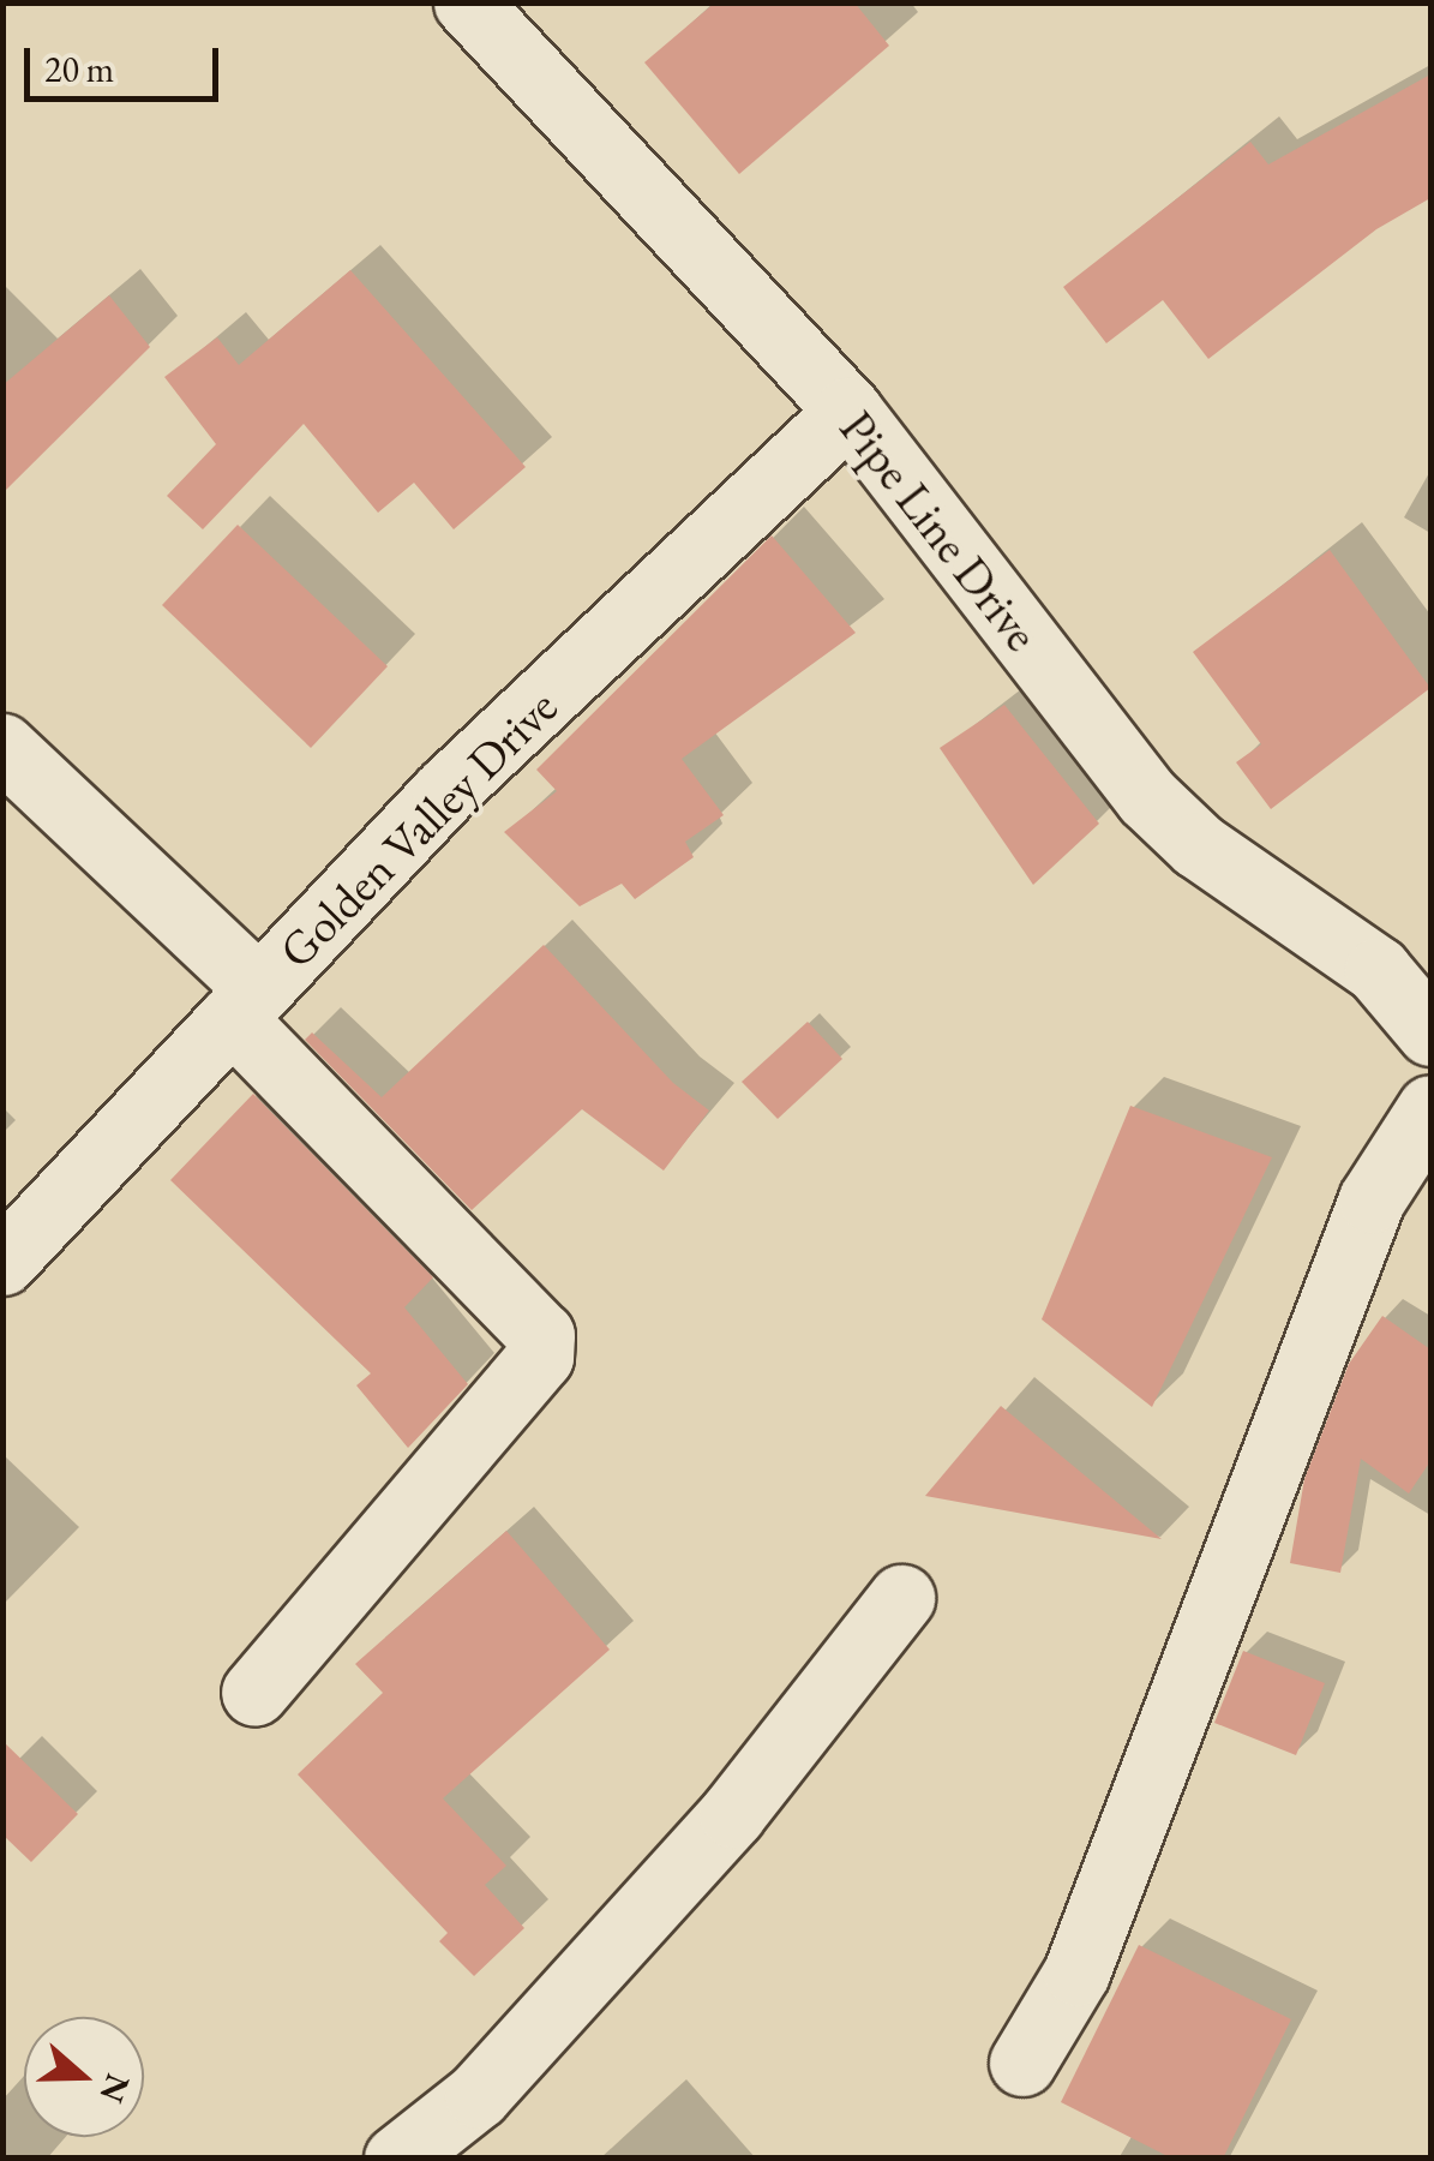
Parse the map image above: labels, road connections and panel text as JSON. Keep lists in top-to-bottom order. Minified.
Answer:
{"streets":{"street":["Pipe Line Drive","Golden Valley Drive"]},"crossings":[["Pipe Line Drive","Golden Valley Drive"]],"scale_bar":"20 m","north":"right"}
